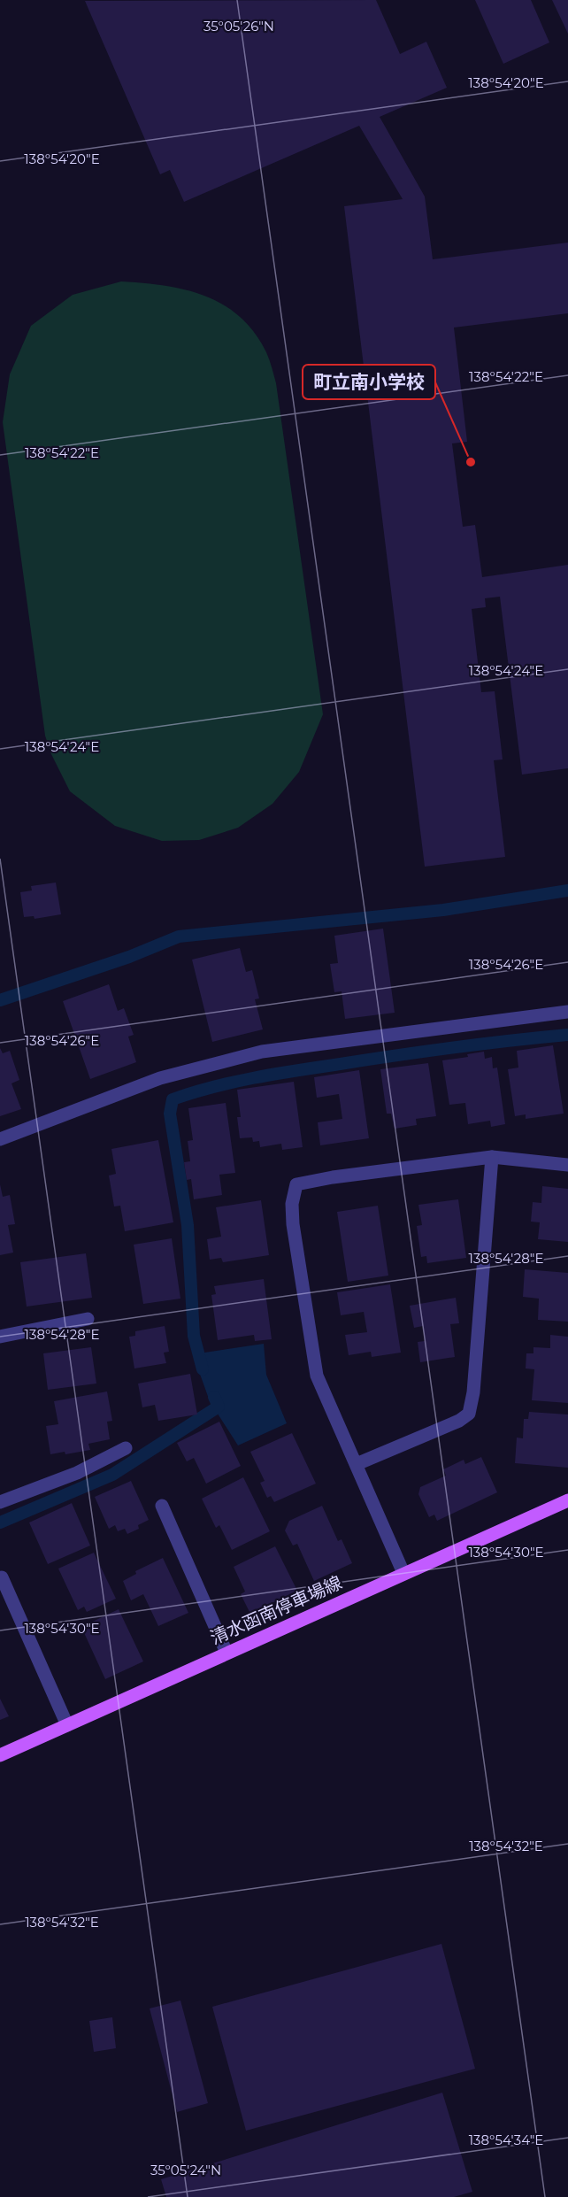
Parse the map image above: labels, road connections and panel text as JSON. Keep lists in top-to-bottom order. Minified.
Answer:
{"streets":{"main road":["清水函南停車場線"]},"places":["町立南小学校"],"coordinates":["35°05'26\"N","138°54'20\"E","138°54'22\"E","138°54'24\"E","138°54'26\"E","138°54'28\"E","138°54'30\"E","138°54'32\"E","138°54'34\"E","35°05'24\"N"]}
